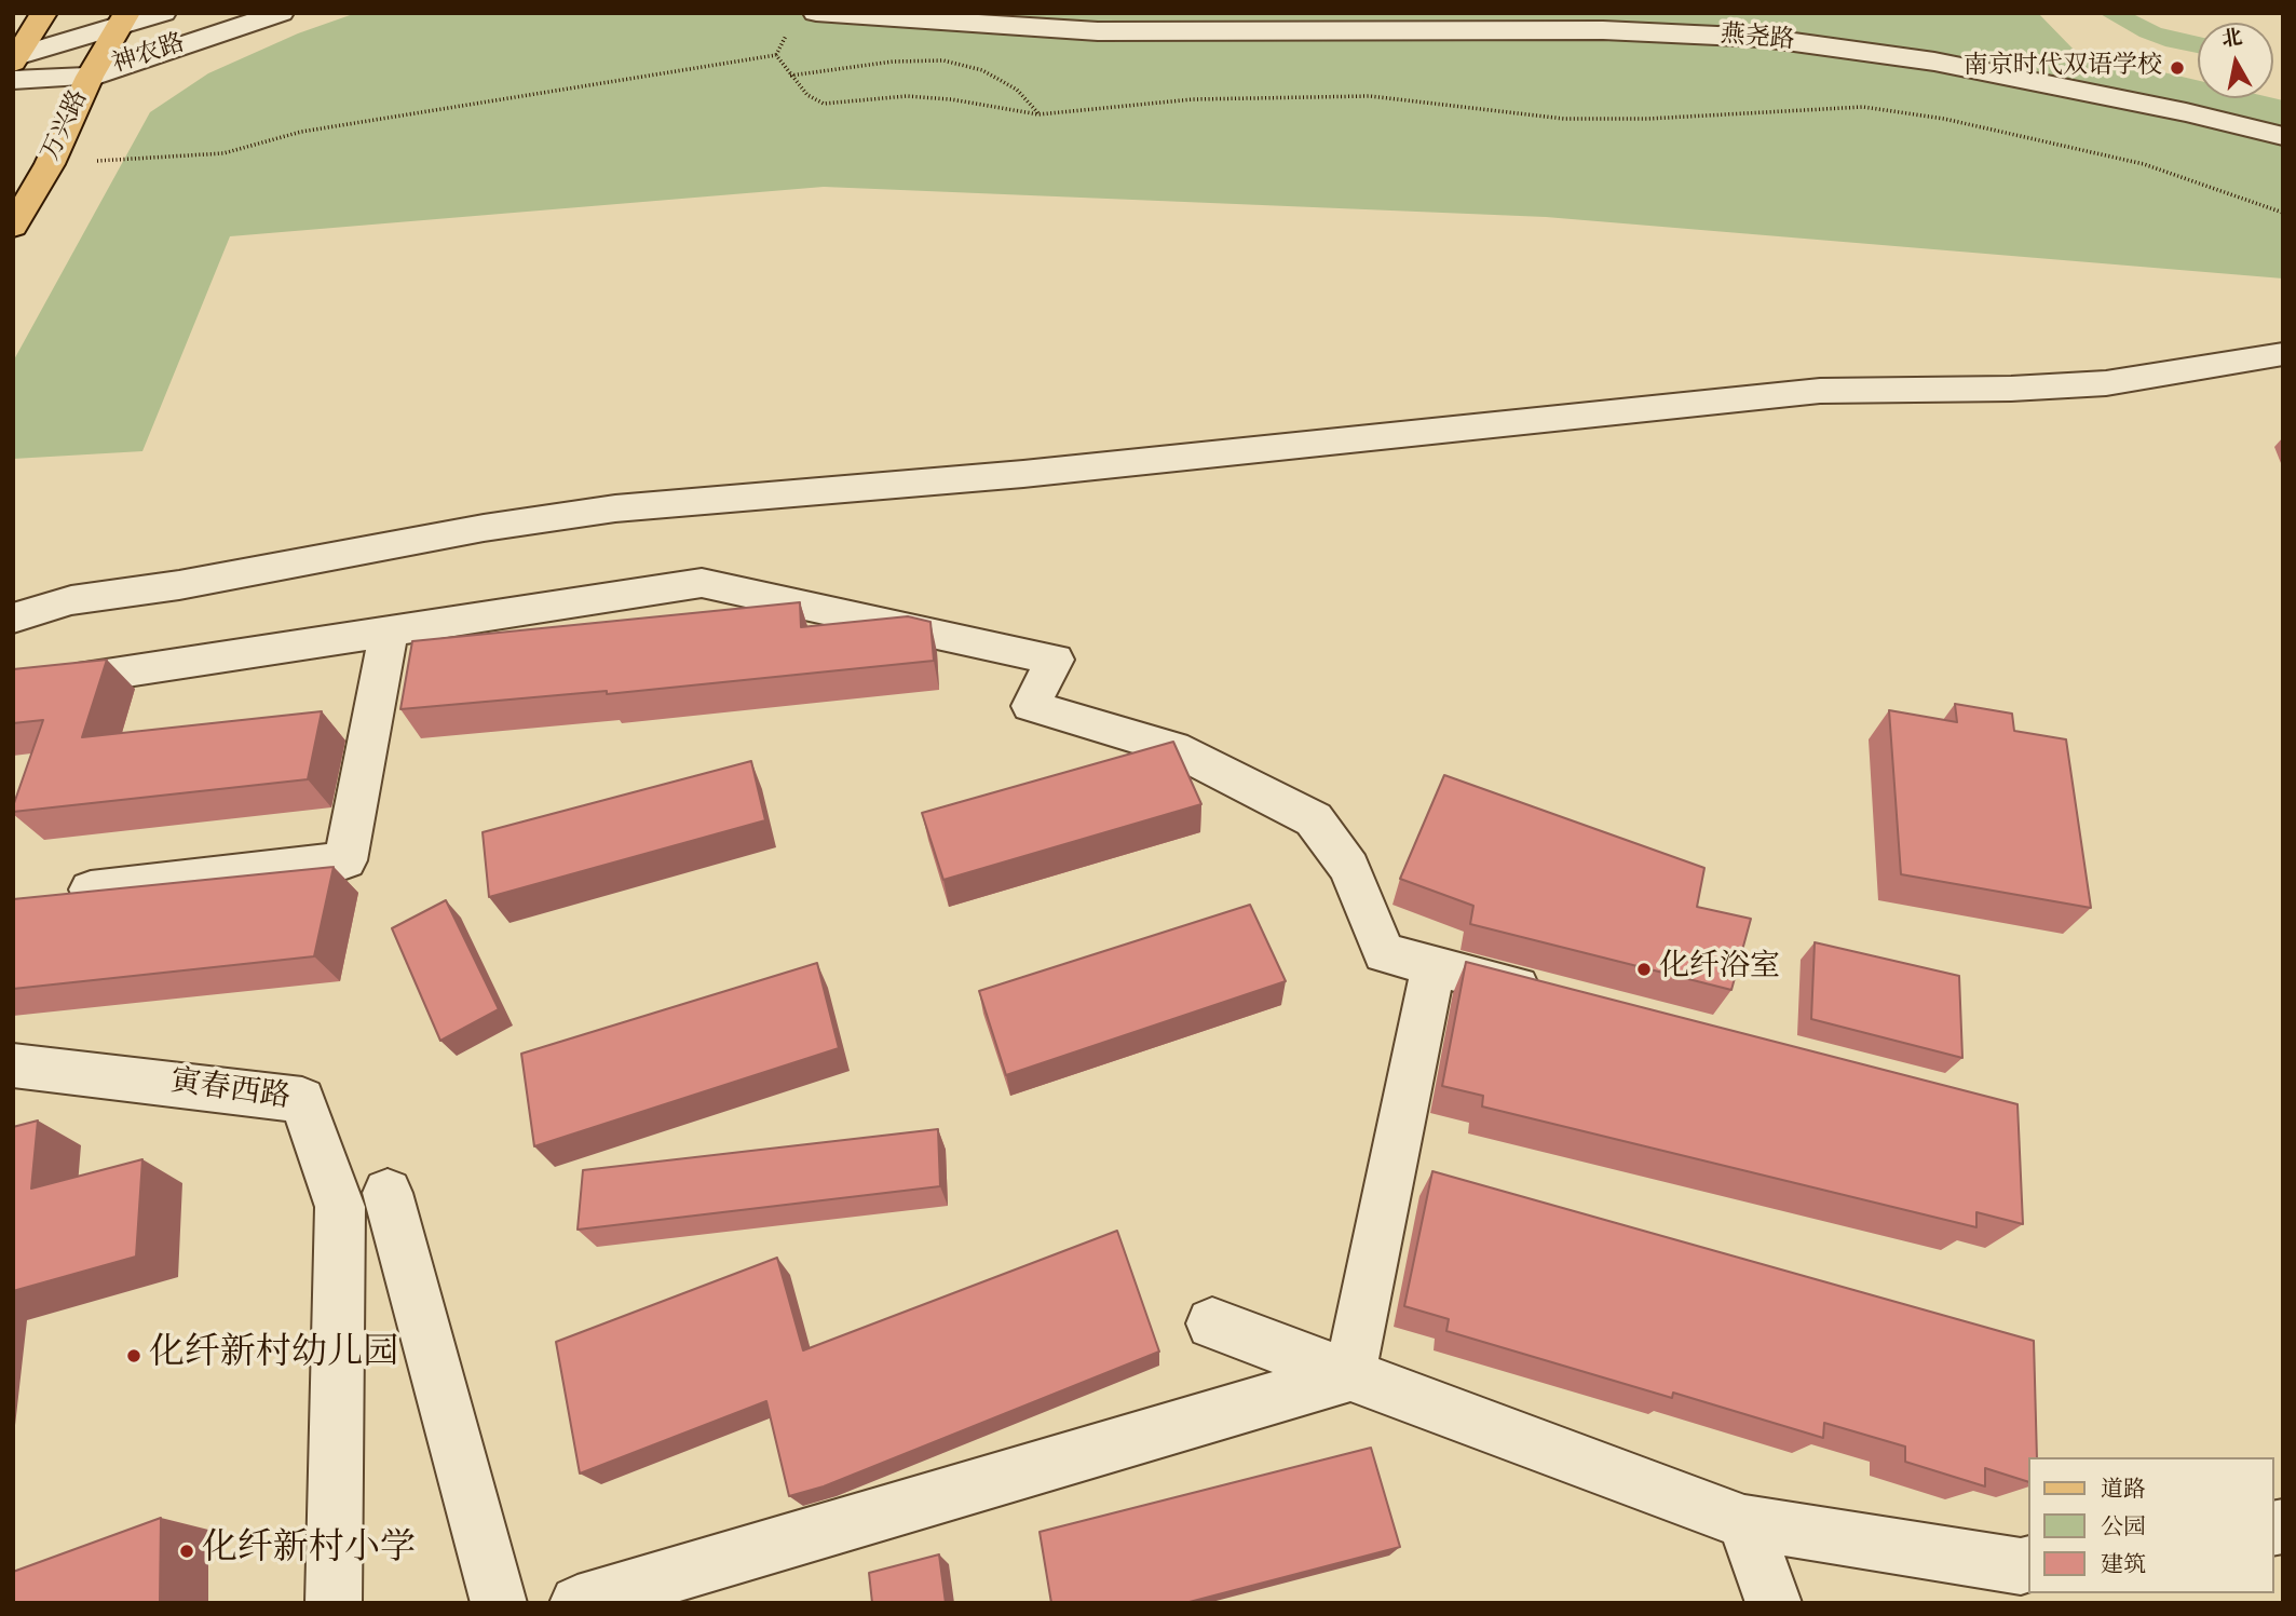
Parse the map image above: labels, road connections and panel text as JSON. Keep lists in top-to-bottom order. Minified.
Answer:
{"streets":{"main road":["万兴路"],"street":["燕尧路","神农路","寅春西路"]},"crossings":[["神农路","万兴路"]],"places":["南京时代双语学校","化纤浴室","化纤新村幼儿园","化纤新村小学"],"legend":["道路","公园","建筑"],"north":"top"}
